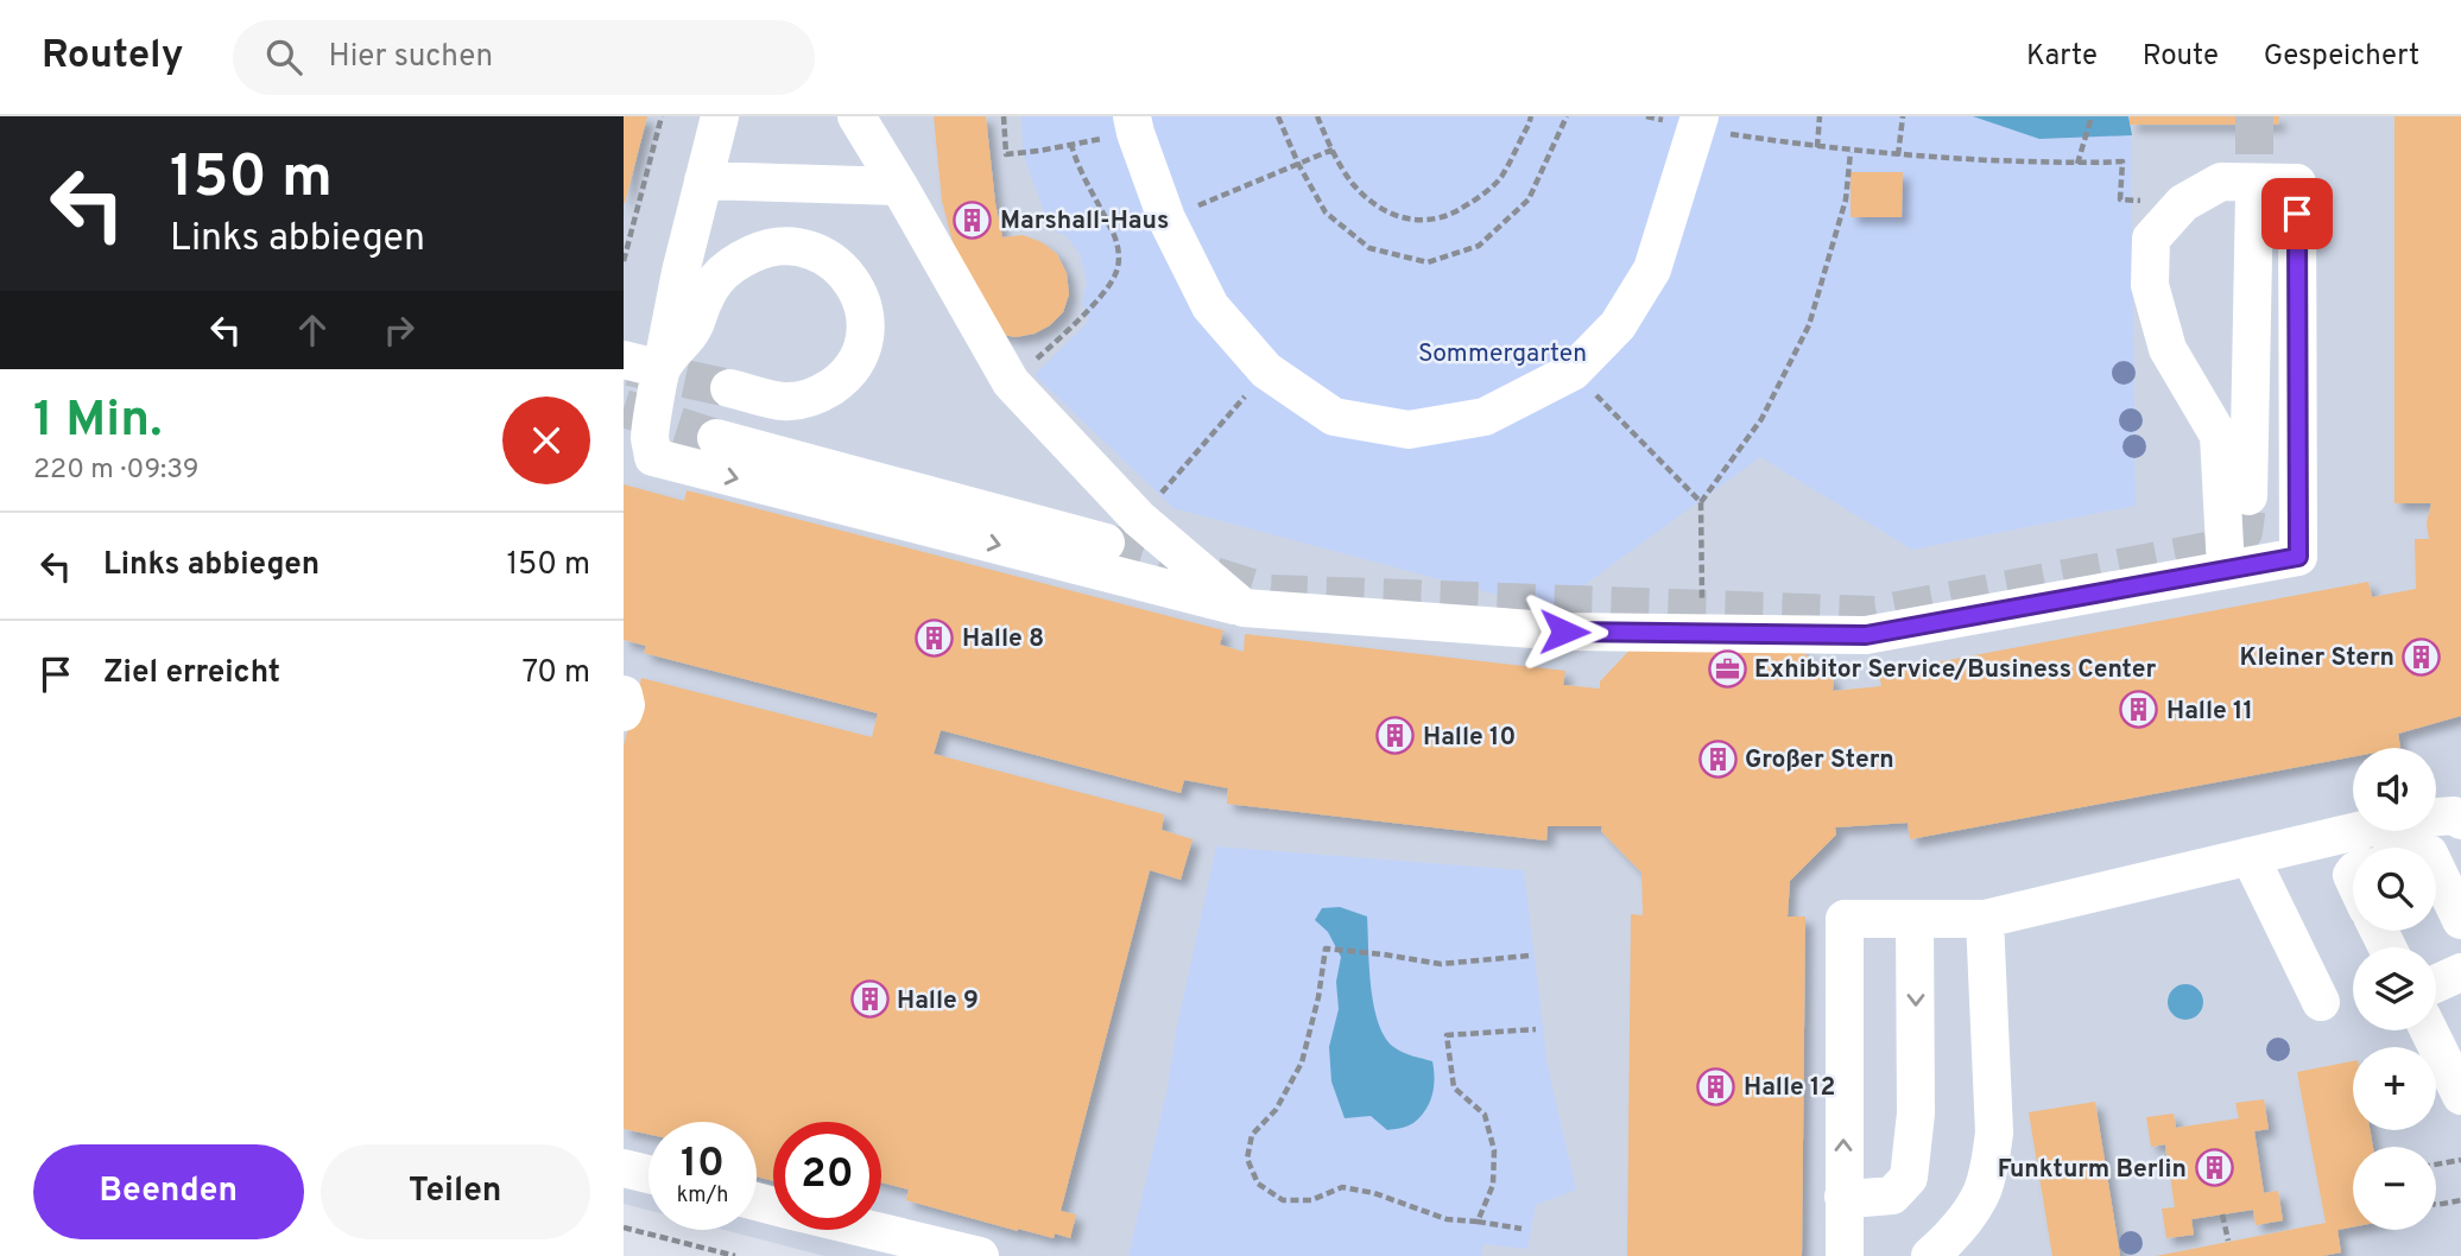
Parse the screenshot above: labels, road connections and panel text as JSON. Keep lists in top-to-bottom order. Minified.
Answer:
{"parks":["Sommergarten"],"places":{"building":["Marshall-Haus","Halle 8","Kleiner Stern","Halle 11","Halle 10","Großer Stern","Halle 9","Halle 12","Funkturm Berlin"],"office":["Exhibitor Service/Business Center"]},"page":{"header":"Routely","search":"Hier suchen","nav":["Karte","Route","Gespeichert"],"turn":["150 m","Links abbiegen"],"heading":["1 Min.","220 m · 09:39"],"list":[{"name":"Links abbiegen","value":"150 m"},{"name":"Ziel erreicht","value":"70 m"}],"map_buttons":["+","−"],"speed":"10 km/h","limit":"20","buttons":["Beenden","Teilen"]}}
